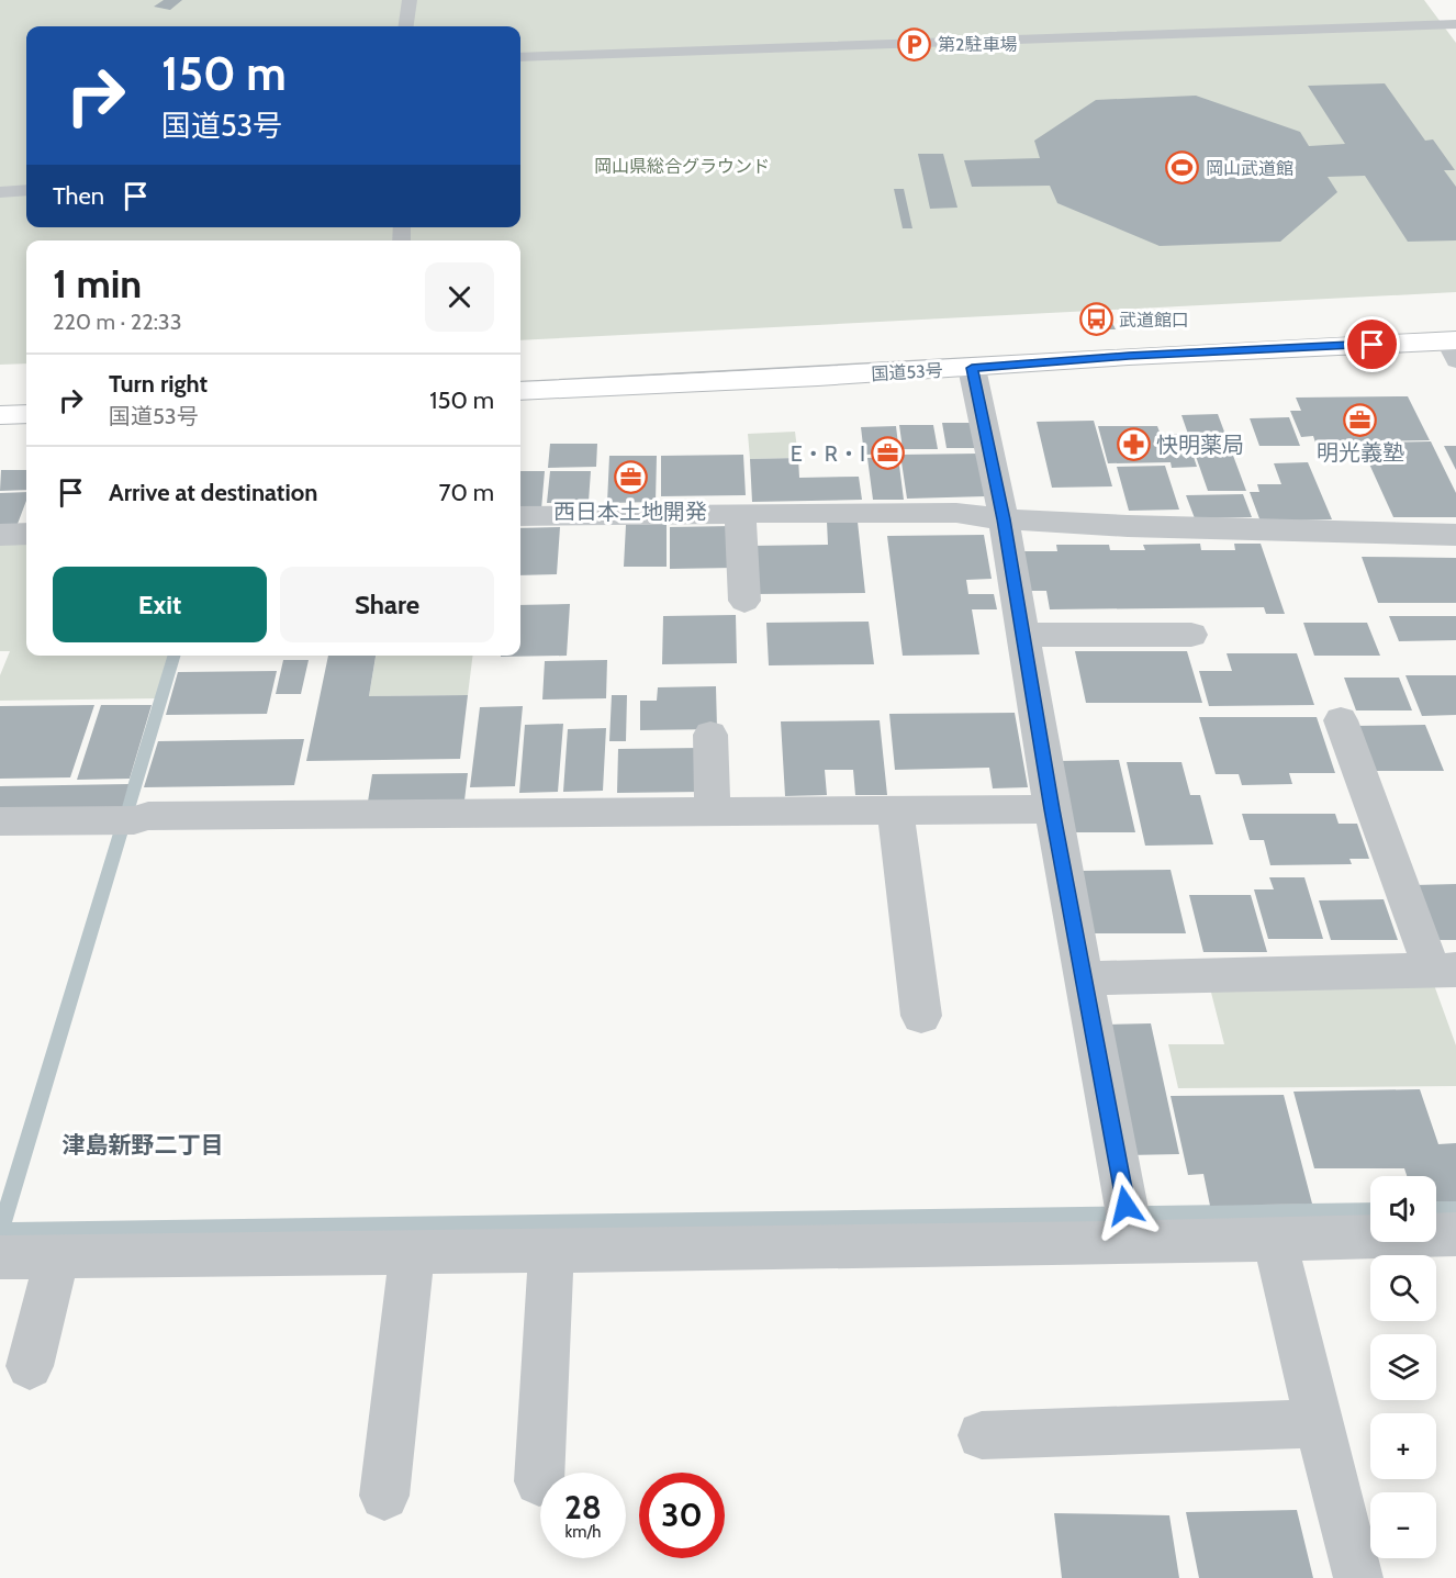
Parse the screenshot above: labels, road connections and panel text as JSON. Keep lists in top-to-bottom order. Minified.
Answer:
{"streets":{"highway":["国道53号"]},"districts":["津島新野二丁目"],"parks":["岡山県総合グラウンド"],"places":{"parking":["第2駐車場"],"sports":["岡山武道館"],"bus stop":["武道館口"],"office":["明光義塾","E・R・I","西日本土地開発"],"pharmacy":["快明薬局"]},"page":{"turn":["150 m","国道53号"],"then":"Then","heading":["1 min","220 m · 22:33"],"list":[{"name":"Turn right","note":"国道53号","value":"150 m"},{"name":"Arrive at destination","value":"70 m"}],"buttons":["Exit","Share"],"map_buttons":["+","−"],"speed":"28 km/h","limit":"30"}}
